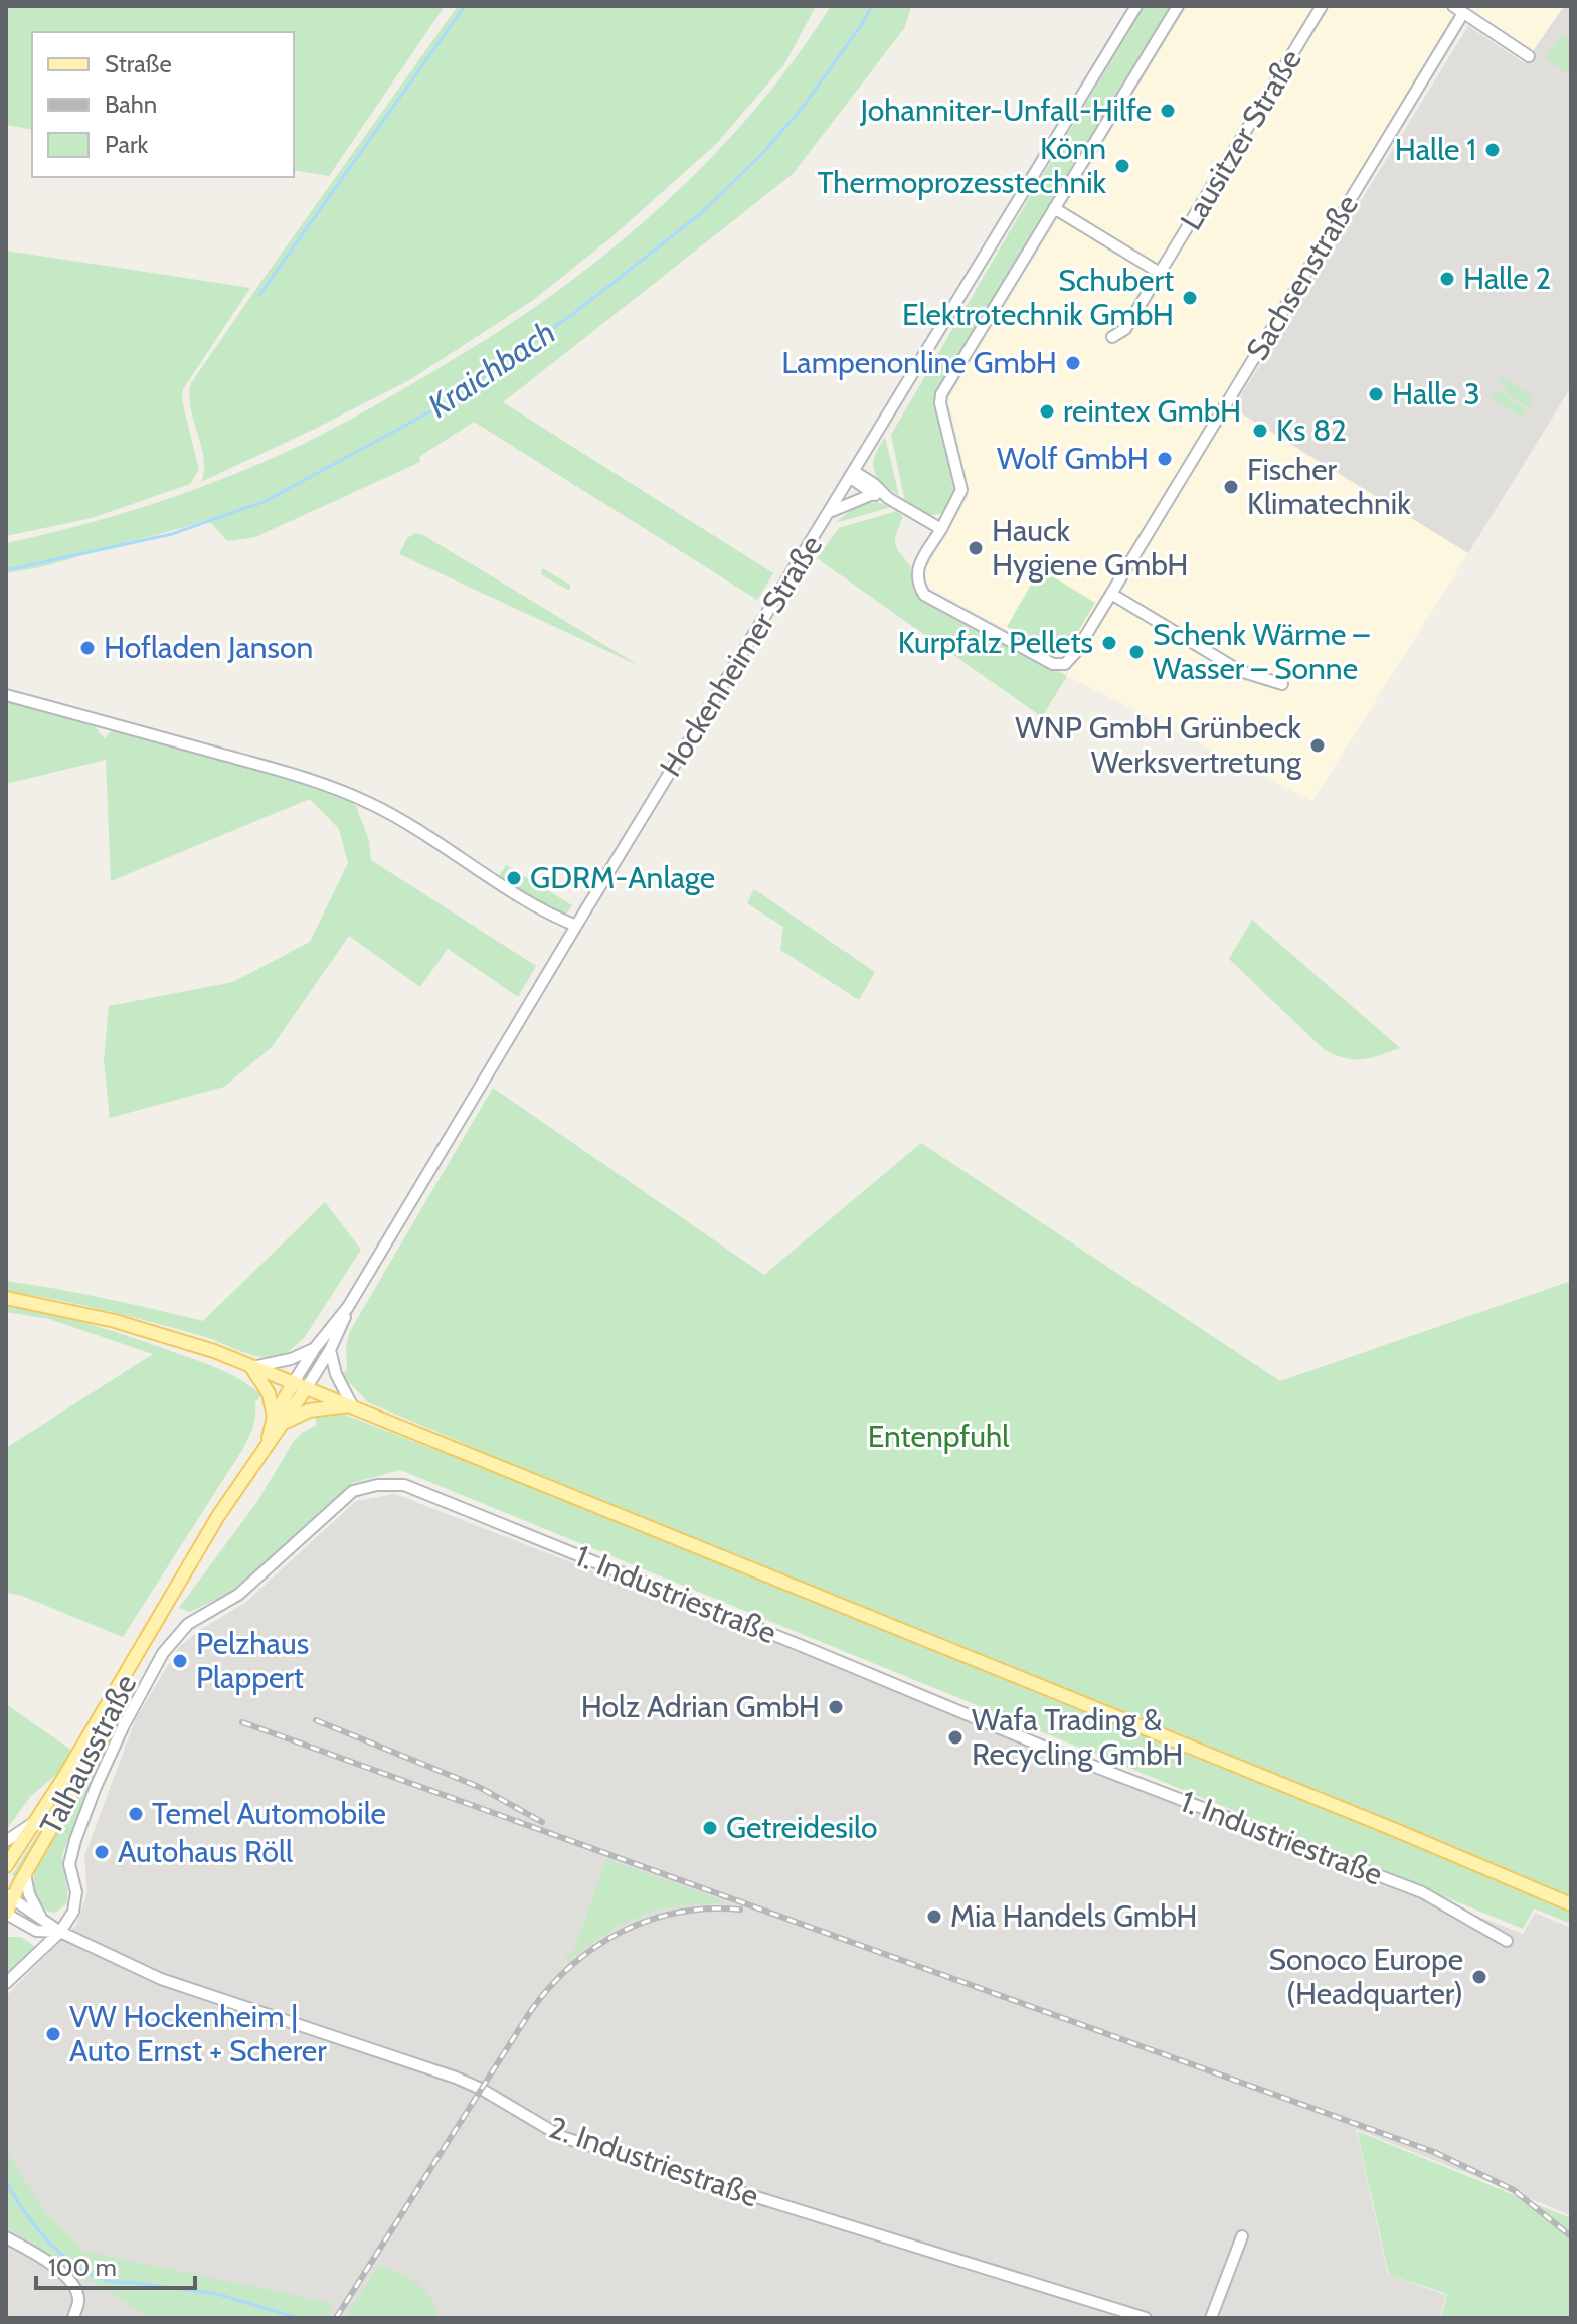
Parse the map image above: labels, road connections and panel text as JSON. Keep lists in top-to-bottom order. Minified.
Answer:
{"streets":{"main road":["Hockenheimer Straße","Talhausstraße"],"street":["Lausitzer Straße","Sachsenstraße","1. Industriestraße","2. Industriestraße"]},"crossings":[["Hockenheimer Straße","Talhausstraße"],["1. Industriestraße","2. Industriestraße"],["Talhausstraße","2. Industriestraße"]],"water":["Kraichbach"],"parks":["Entenpfuhl"],"places":["Johanniter-Unfall-Hilfe","Halle 1","Könn Thermoprozesstechnik","Halle 2","Schubert Elektrotechnik GmbH","Lampenonline GmbH","Halle 3","reintex GmbH","Ks 82","Wolf GmbH","Fischer Klimatechnik","Hauck Hygiene GmbH","Kurpfalz Pellets","Hofladen Janson","Schenk Wärme – Wasser – Sonne","WNP GmbH Grünbeck Werksvertretung","GDRM-Anlage","Pelzhaus Plappert","Holz Adrian GmbH","Wafa Trading & Recycling GmbH","Temel Automobile","Getreidesilo","Autohaus Röll","Mia Handels GmbH","Sonoco Europe (Headquarter)","VW Hockenheim | Auto Ernst + Scherer"],"legend":["Straße","Bahn","Park"],"scale_bar":"100 m"}
